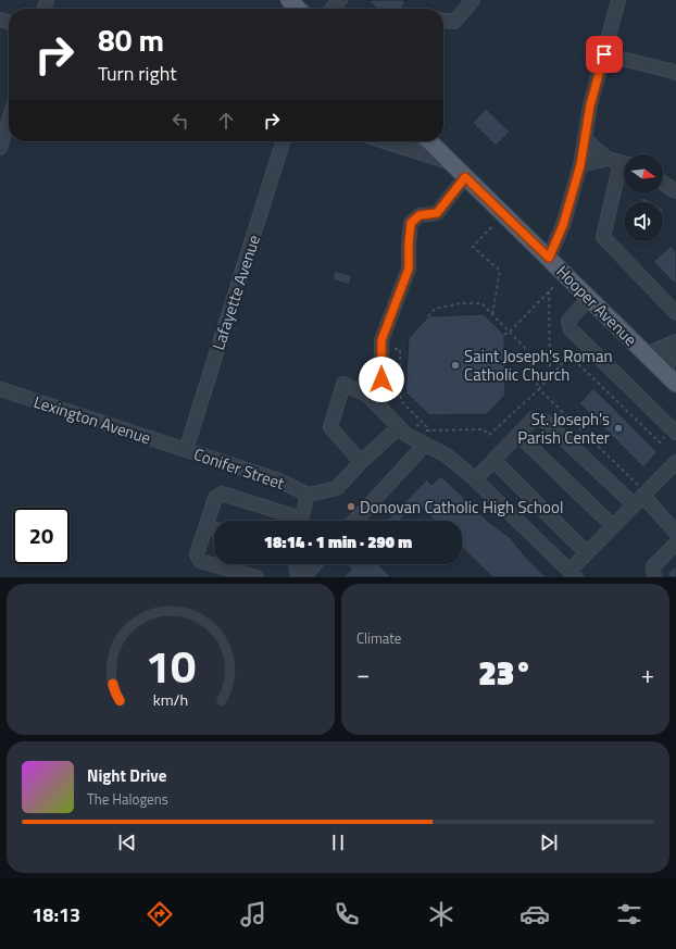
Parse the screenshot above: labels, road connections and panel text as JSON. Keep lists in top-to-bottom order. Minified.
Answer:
{"streets":{"main road":["Hooper Avenue"],"street":["Lafayette Avenue","Lexington Avenue","Conifer Street"]},"crossings":[["Lafayette Avenue","Lexington Avenue"],["Lafayette Avenue","Conifer Street"],["Lexington Avenue","Conifer Street"]],"places":["Saint Joseph's Roman Catholic Church","St. Joseph's Parish Center","Donovan Catholic High School"],"north":"right","page":{"turn":["80 m","Turn right"],"limit":"20","trip":"18:14 · 1 min · 290 m","tile":"Climate","heat":["−","23°","+"],"song":["Night Drive","The Halogens"],"tabs":"18:13","gauge":["10","km/h"]}}
